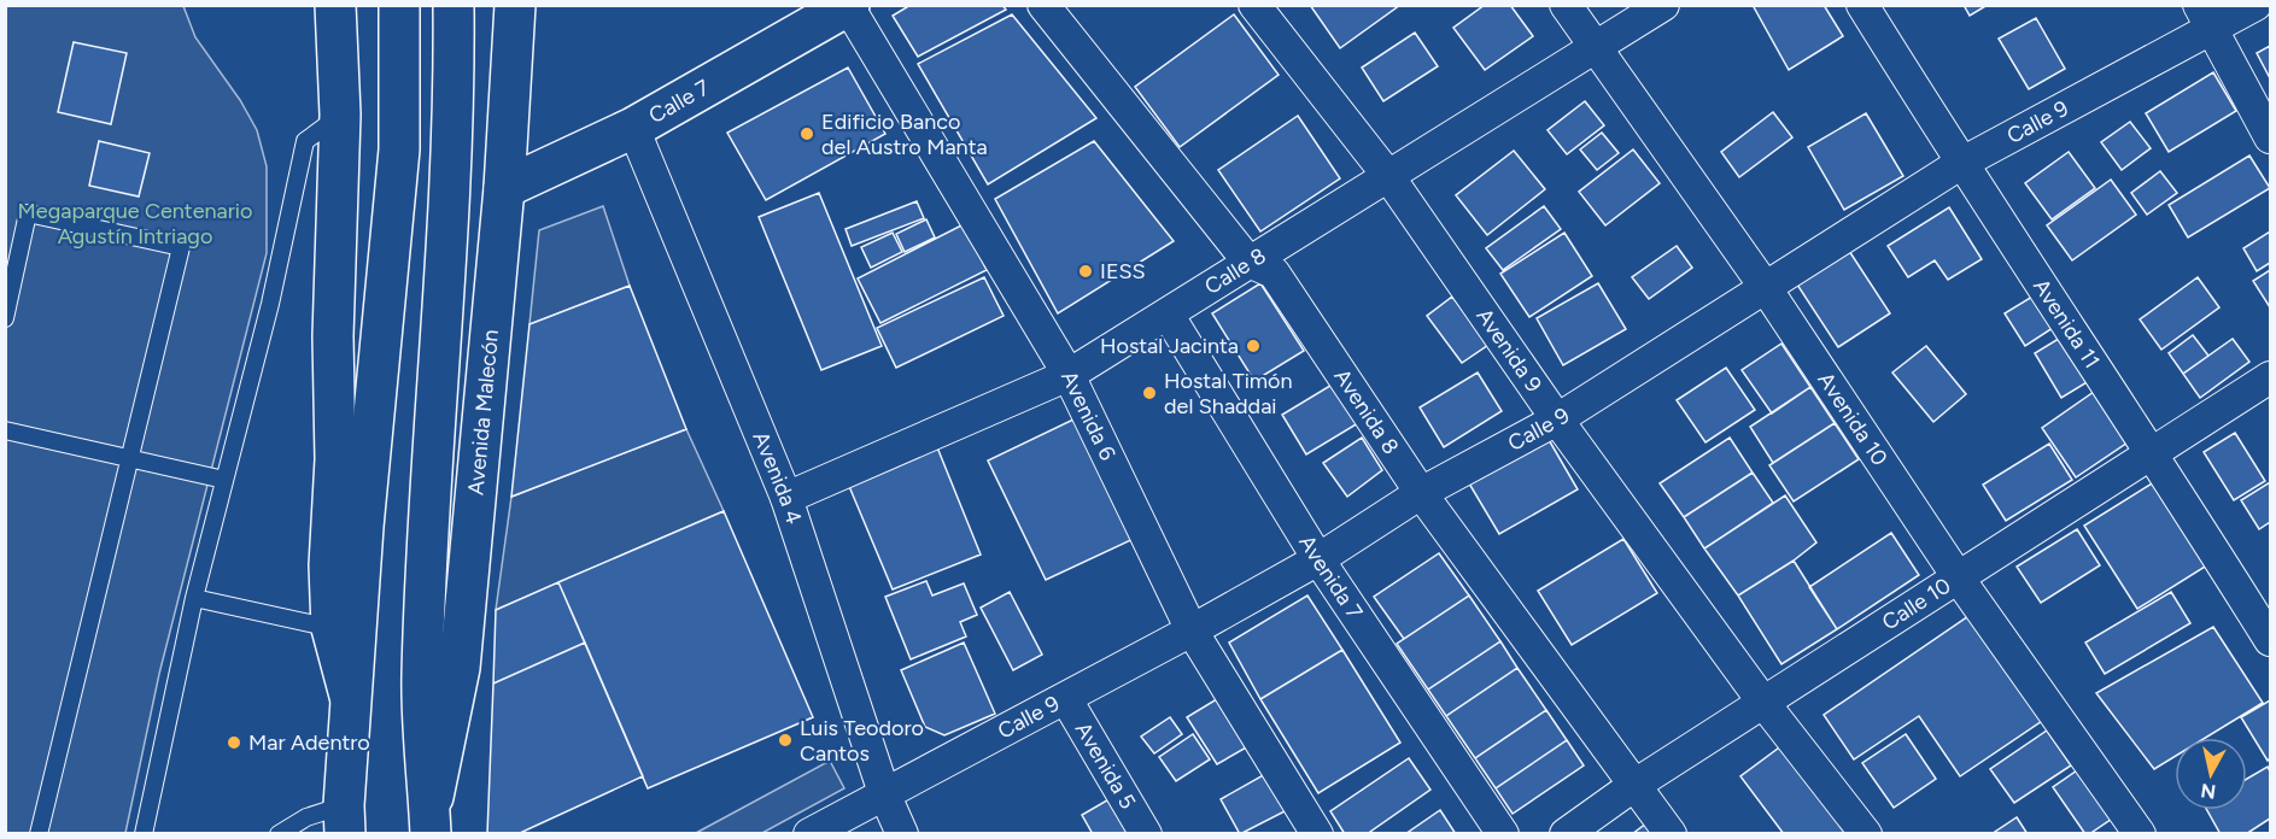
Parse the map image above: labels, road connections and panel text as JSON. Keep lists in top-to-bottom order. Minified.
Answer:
{"streets":{"main road":["Calle 7","Avenida Malecón"],"street":["Calle 9","Calle 8","Avenida 11","Avenida 9","Avenida 8","Avenida 6","Avenida 10","Avenida 4","Avenida 7","Calle 10","Avenida 5"]},"crossings":[["Calle 7","Avenida Malecón"],["Calle 7","Avenida 6"],["Calle 7","Avenida 4"],["Calle 9","Avenida 11"],["Calle 9","Avenida 9"],["Calle 9","Avenida 8"],["Calle 9","Avenida 6"],["Calle 9","Avenida 10"],["Calle 9","Avenida 4"],["Calle 9","Avenida 7"],["Calle 9","Avenida 5"],["Calle 8","Avenida 9"],["Calle 8","Avenida 8"],["Calle 8","Avenida 6"],["Calle 8","Avenida 10"],["Calle 8","Avenida 4"],["Calle 8","Avenida 7"],["Avenida 11","Calle 10"],["Avenida 9","Calle 10"],["Avenida 8","Calle 10"],["Avenida 10","Calle 10"]],"parks":["Megaparque Centenario Agustín Intriago"],"places":["Edificio Banco del Austro Manta","IESS","Hostal Jacinta","Hostal Timón del Shaddai","Luis Teodoro Cantos","Mar Adentro"],"north":"bottom"}
